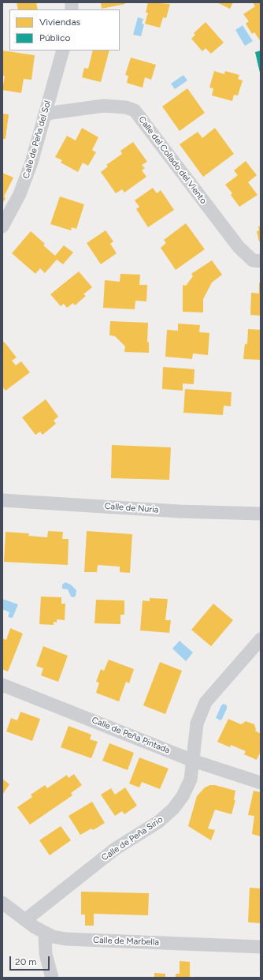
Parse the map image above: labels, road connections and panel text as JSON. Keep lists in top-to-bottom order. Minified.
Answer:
{"streets":{"street":["Calle de Peña del Sol","Calle del Collado del Viento","Calle de Nuria","Calle de Peña Pintada","Calle de Peña Sirio","Calle de Marbella"]},"crossings":[["Calle de Peña del Sol","Calle del Collado del Viento"],["Calle de Peña Pintada","Calle de Peña Sirio"],["Calle de Peña Sirio","Calle de Marbella"]],"legend":["Viviendas","Público"],"scale_bar":"20 m"}
